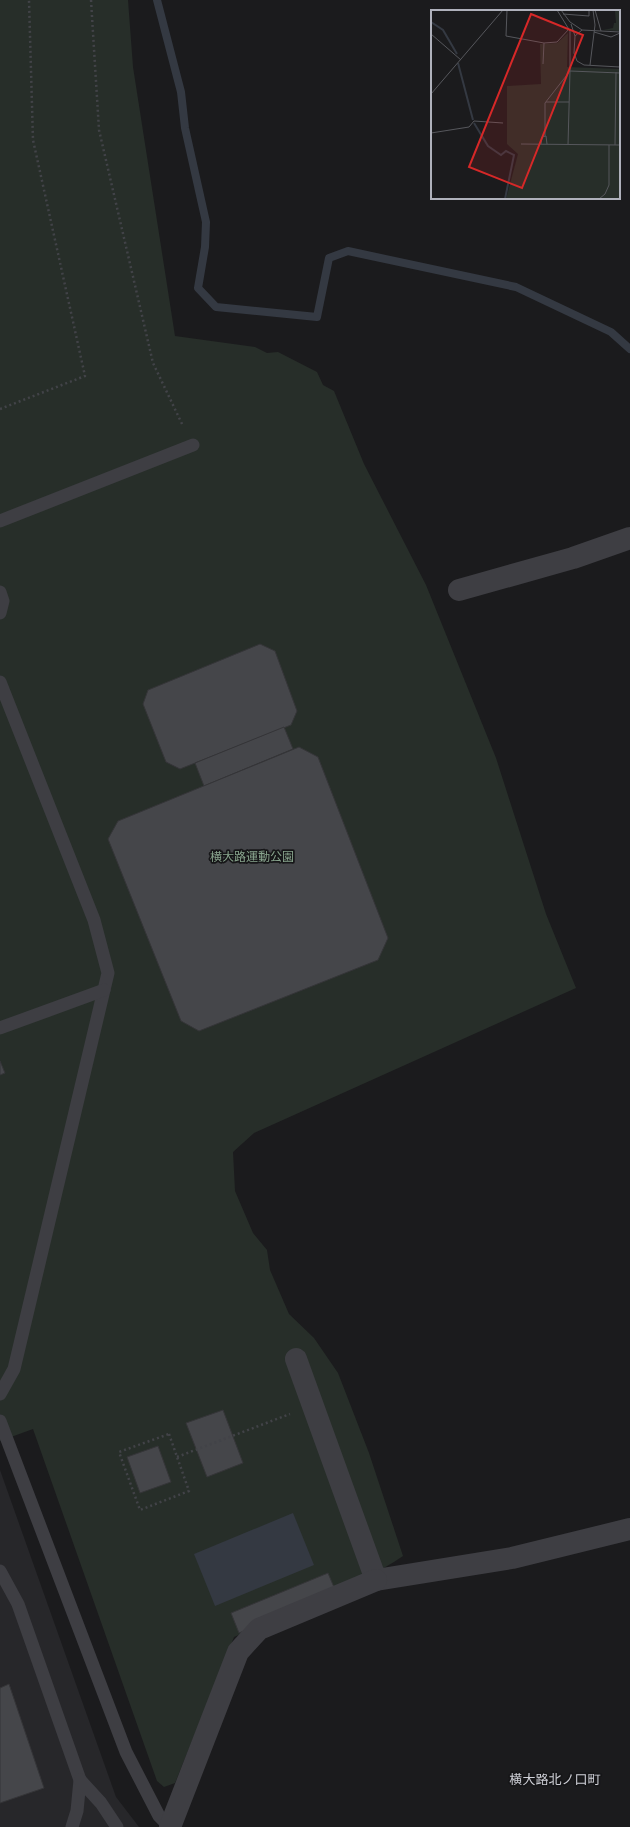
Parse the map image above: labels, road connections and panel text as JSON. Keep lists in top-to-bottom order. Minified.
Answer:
{"districts":["横大路北ノ口町"],"parks":["横大路運動公園"]}
